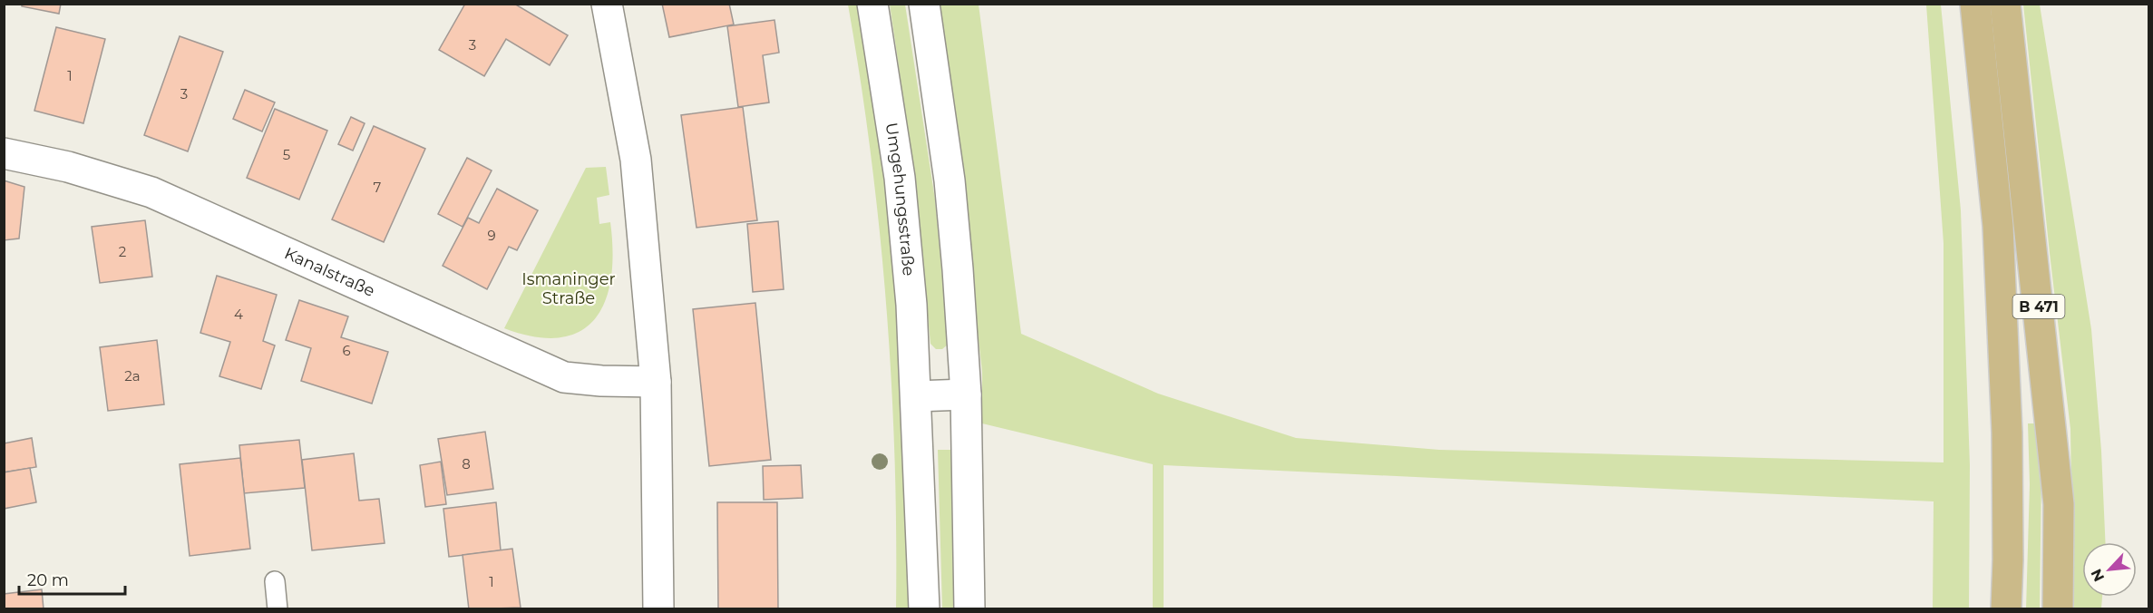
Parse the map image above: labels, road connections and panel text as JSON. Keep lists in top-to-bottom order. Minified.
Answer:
{"streets":{"main road":["B 471"],"street":["Umgehungsstraße","Kanalstraße"]},"parks":["Ismaninger Straße"],"house_numbers":["3","1","3","5","7","9","2","4","6","2a","8","1"],"scale_bar":"20 m","north":"bottom left"}
